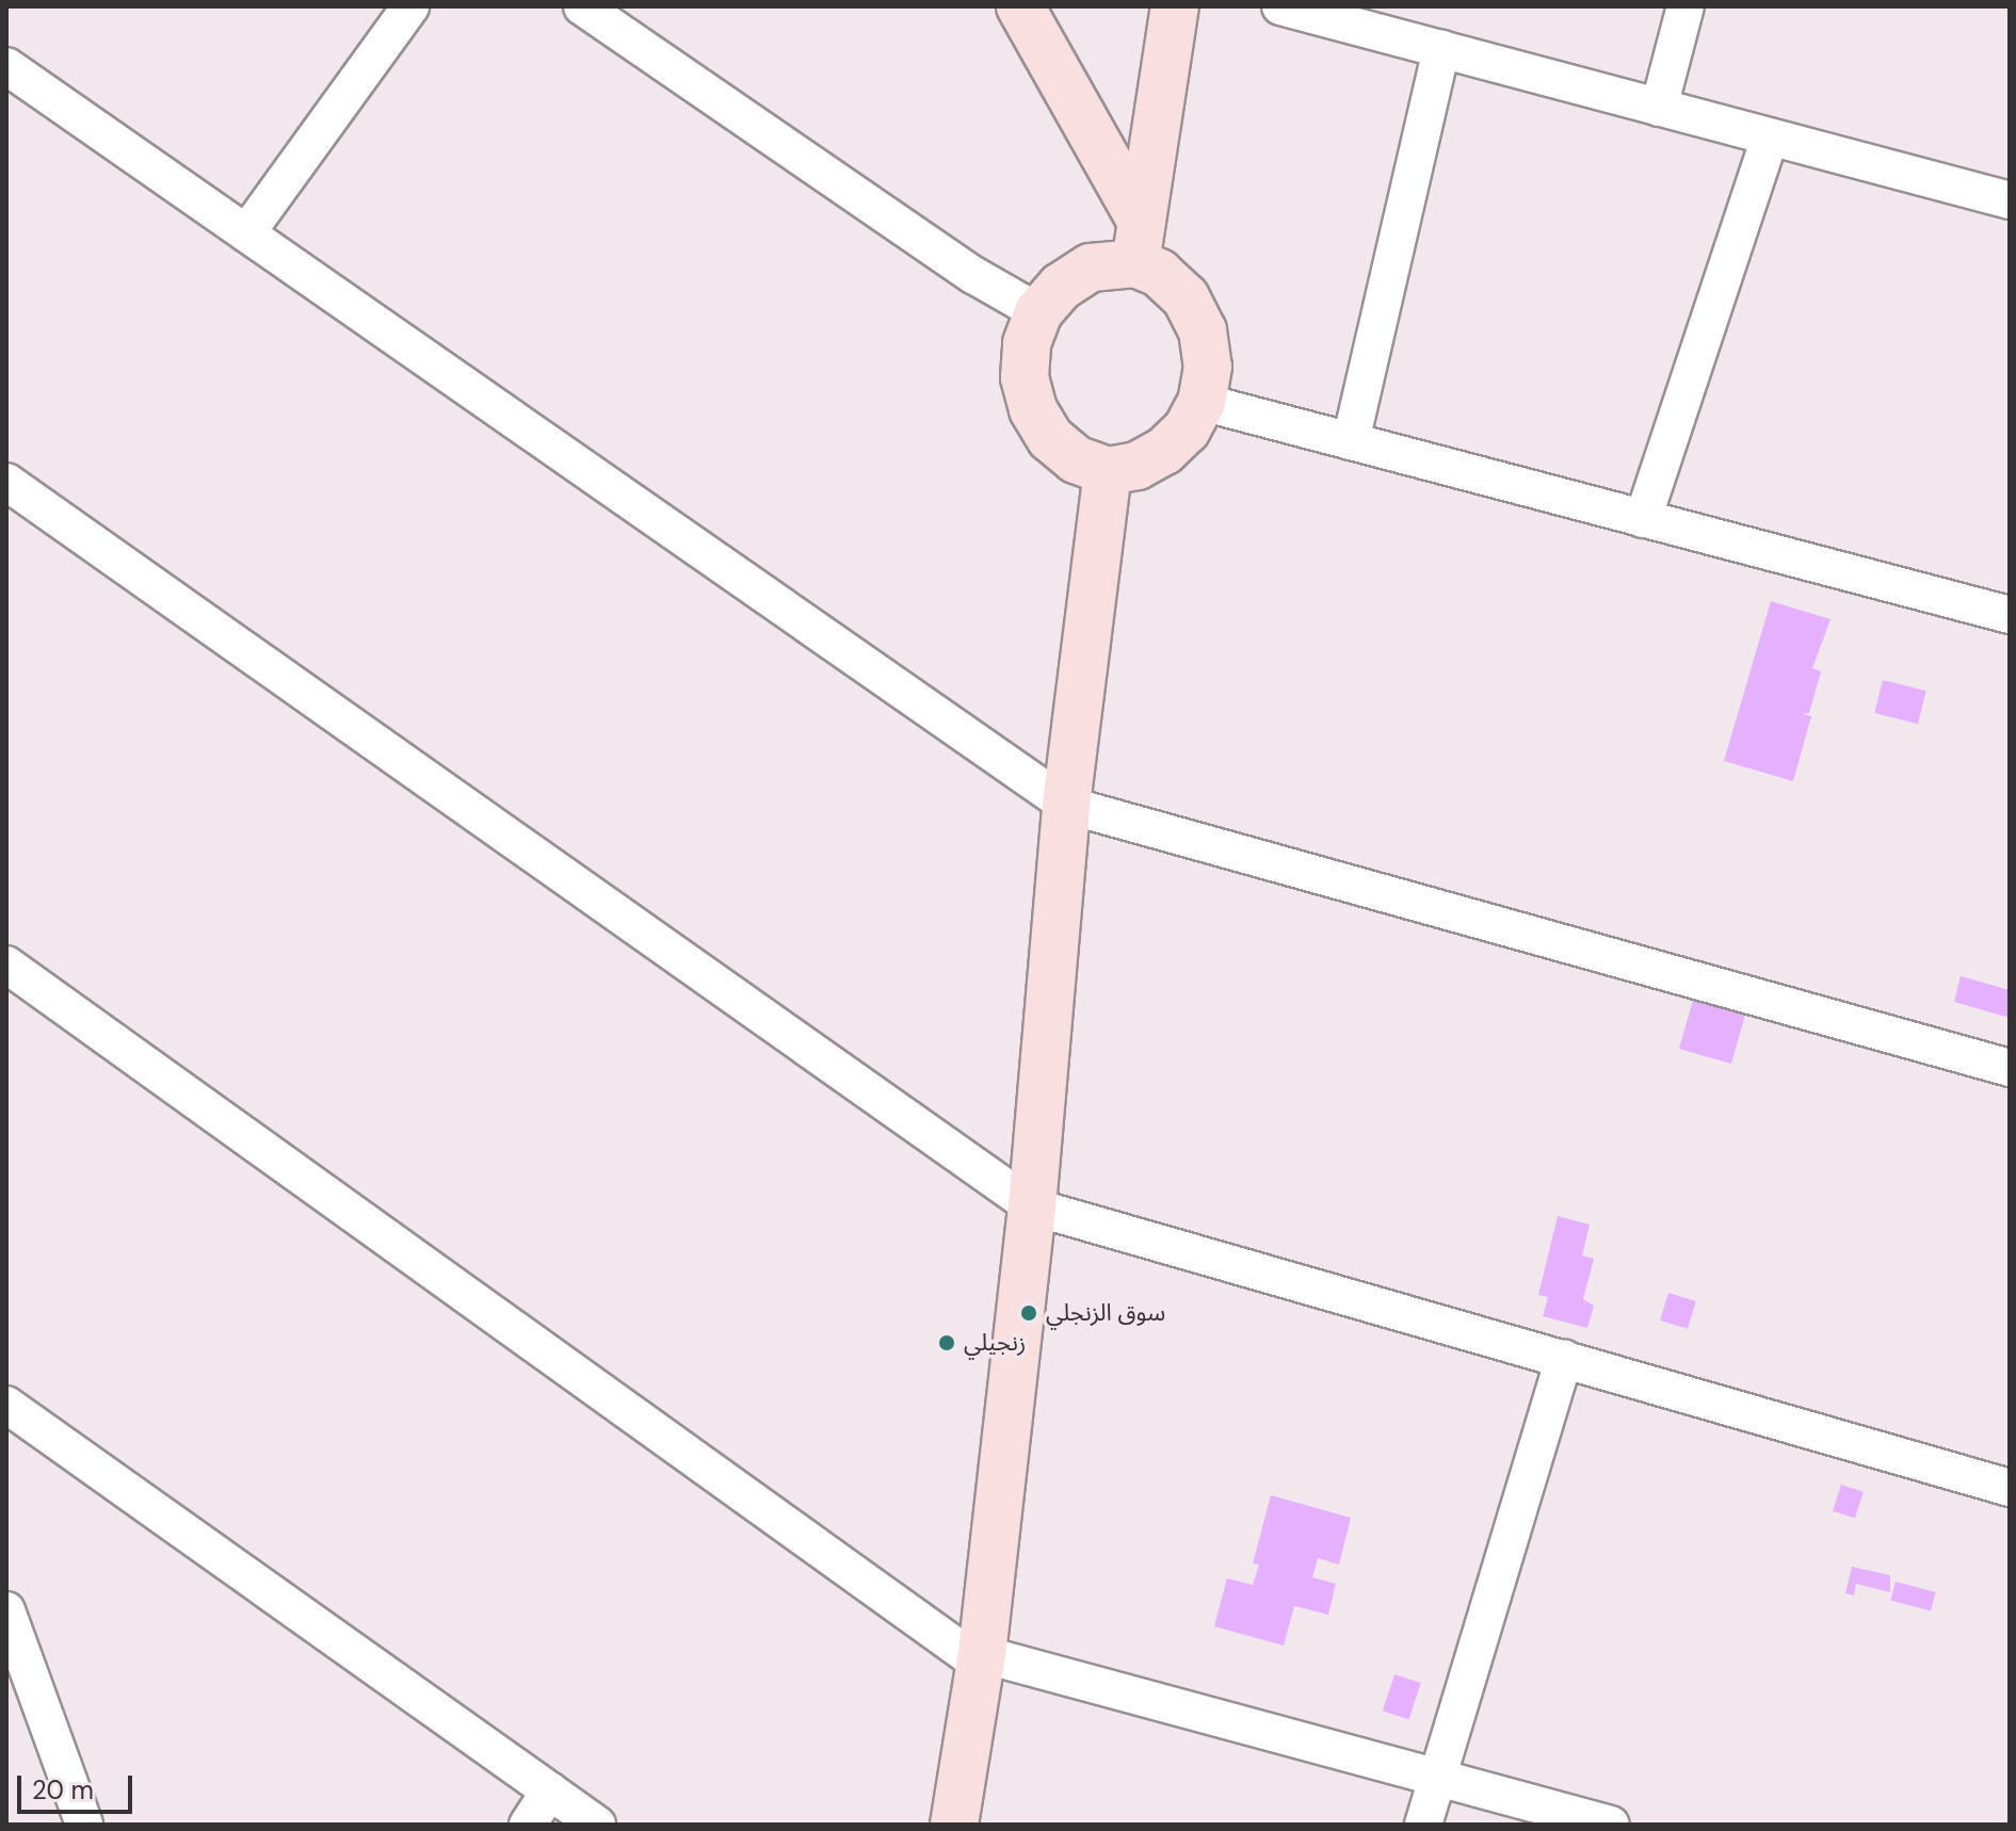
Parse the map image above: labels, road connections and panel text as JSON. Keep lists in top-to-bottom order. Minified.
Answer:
{"places":["سوق الزنجلي","زنجيلي"],"scale_bar":"20 m"}
